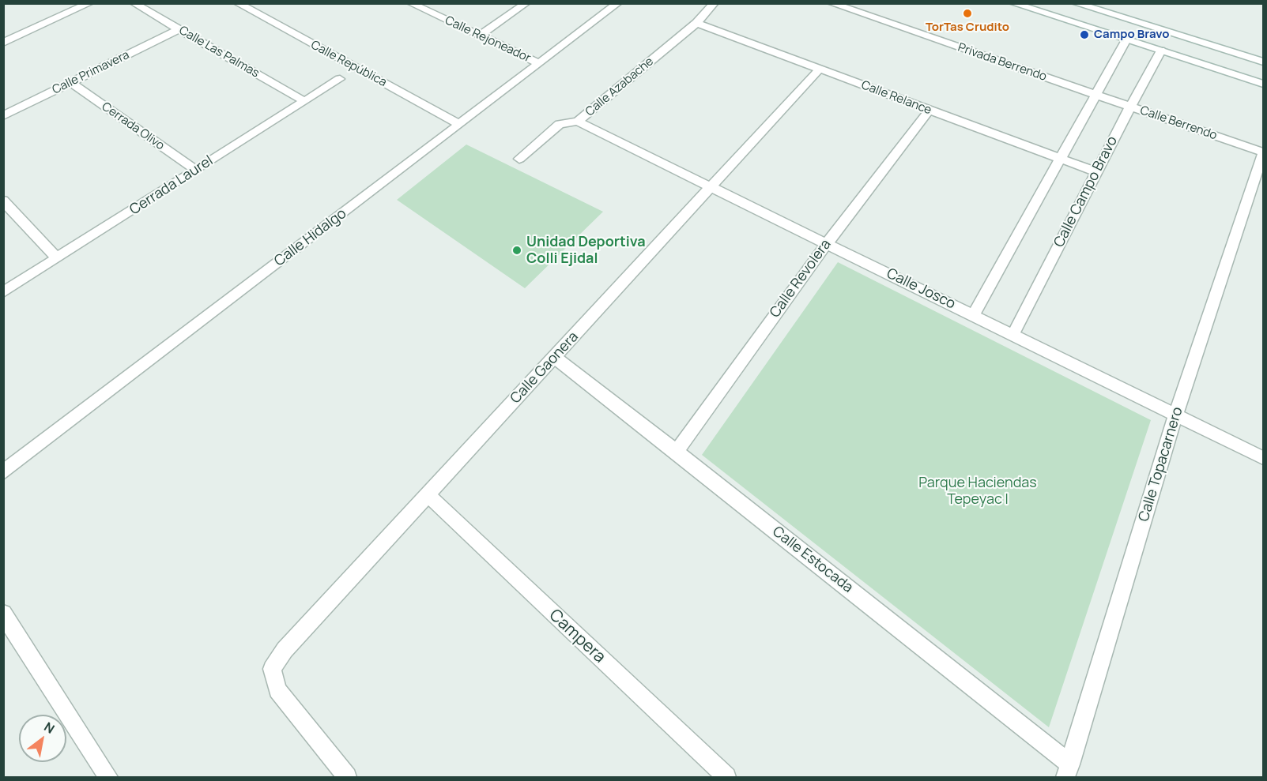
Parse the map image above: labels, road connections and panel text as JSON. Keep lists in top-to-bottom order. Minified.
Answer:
{"streets":{"street":["Calle Rejoneador","Calle Las Palmas","Privada Berrendo","Calle República","Calle Primavera","Calle Azabache","Calle Relance","Calle Berrendo","Cerrada Olivo","Cerrada Laurel","Calle Campo Bravo","Calle Hidalgo","Calle Revolera","Calle Josco","Calle Gaonera","Calle Topacarnero","Calle Estocada","Campera"]},"crossings":[["Calle Rejoneador","Calle Hidalgo"],["Calle Las Palmas","Calle Primavera"],["Calle Las Palmas","Cerrada Laurel"],["Privada Berrendo","Calle Berrendo"],["Calle República","Calle Hidalgo"],["Calle Primavera","Cerrada Olivo"],["Calle Azabache","Calle Relance"],["Calle Azabache","Calle Josco"],["Calle Relance","Calle Campo Bravo"],["Calle Relance","Calle Revolera"],["Calle Relance","Calle Gaonera"],["Calle Berrendo","Calle Campo Bravo"],["Calle Berrendo","Calle Topacarnero"],["Cerrada Olivo","Cerrada Laurel"],["Calle Campo Bravo","Calle Josco"],["Calle Revolera","Calle Josco"],["Calle Revolera","Calle Estocada"],["Calle Josco","Calle Gaonera"],["Calle Josco","Calle Topacarnero"],["Calle Gaonera","Calle Estocada"],["Calle Gaonera","Campera"],["Calle Topacarnero","Calle Estocada"]],"parks":["Parque Haciendas Tepeyac I"],"places":["TorTas Crudito","Campo Bravo","Unidad Deportiva Colli Ejidal"],"north":"top right"}
